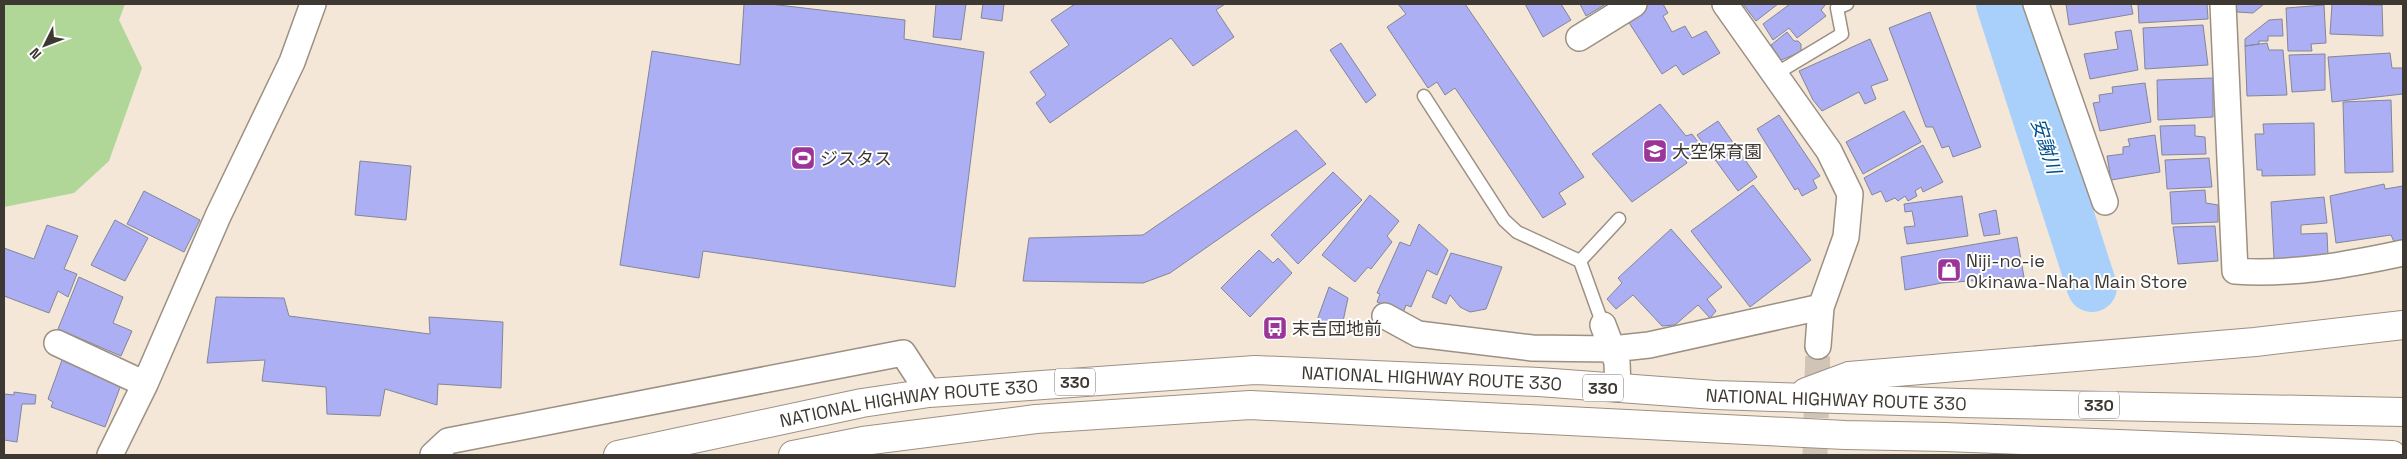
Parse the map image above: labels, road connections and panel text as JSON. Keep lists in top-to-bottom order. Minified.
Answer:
{"streets":{"highway":["NATIONAL HIGHWAY ROUTE 330","330"]},"water":["安謝川"],"places":{"school or university":["大空保育園"],"sports":["ジスタス"],"shop":["Niji-no-ie Okinawa-Naha Main Store"],"bus stop":["末吉団地前"]},"north":"bottom left"}
